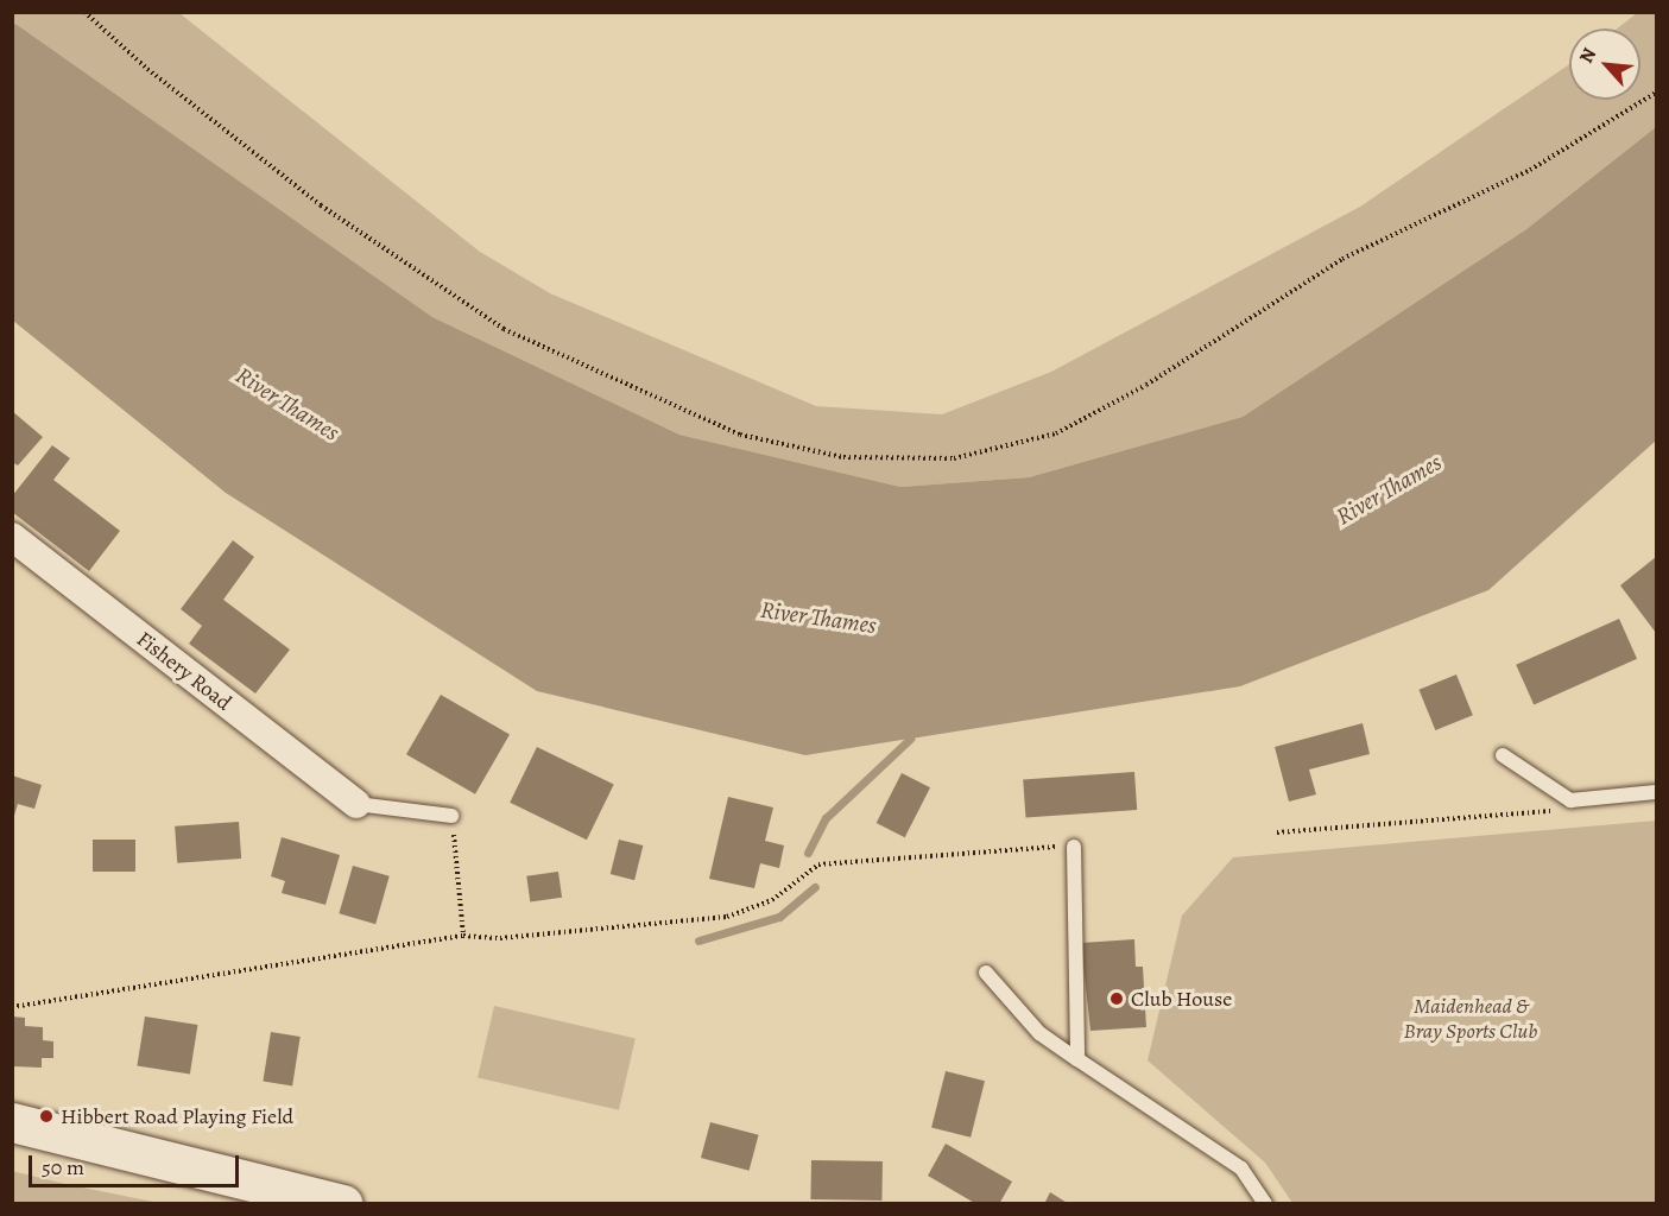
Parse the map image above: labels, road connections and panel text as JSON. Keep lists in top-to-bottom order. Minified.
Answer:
{"streets":{"street":["Fishery Road"]},"water":["River Thames"],"parks":["Maidenhead & Bray Sports Club"],"places":["Club House","Hibbert Road Playing Field"],"scale_bar":"50 m","north":"top left"}
